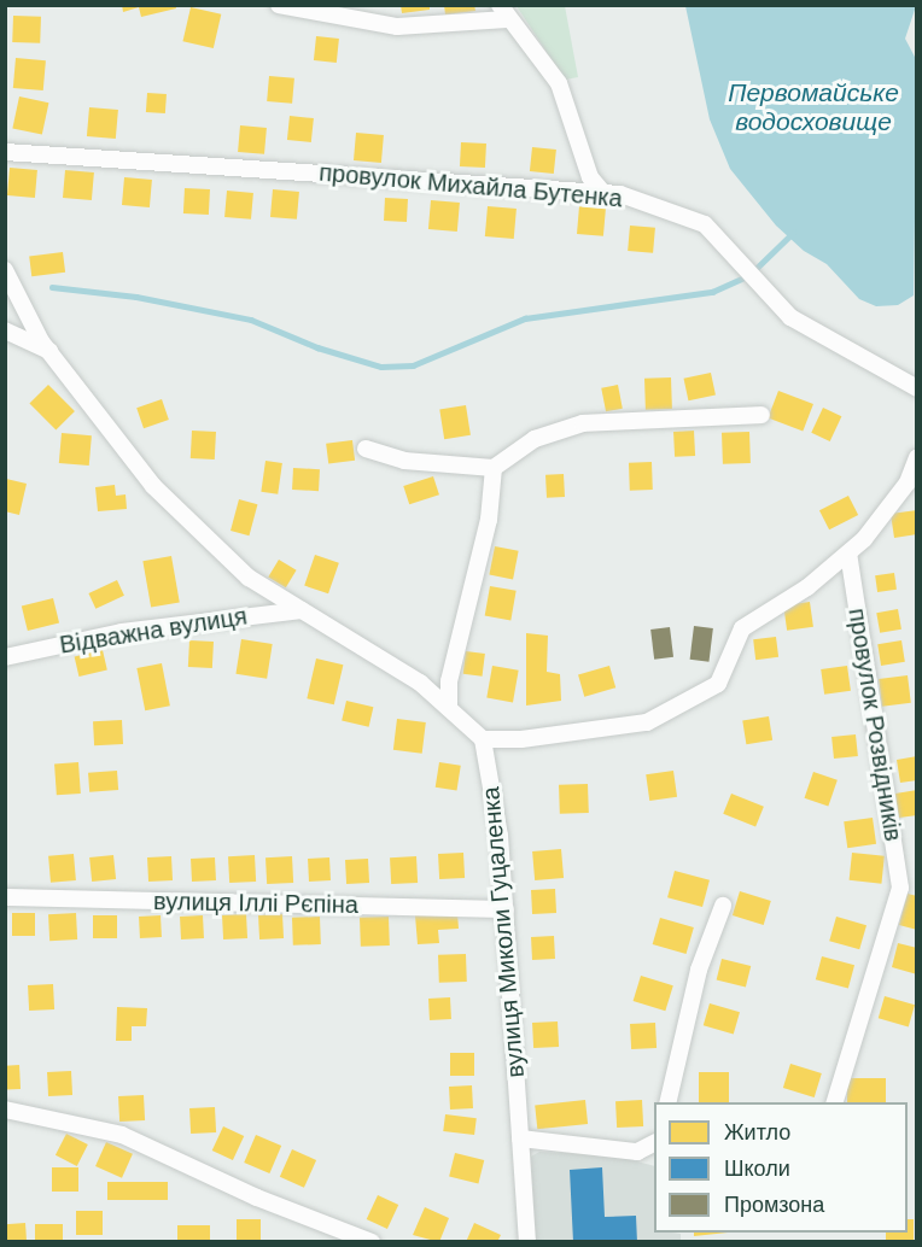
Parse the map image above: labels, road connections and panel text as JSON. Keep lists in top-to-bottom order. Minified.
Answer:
{"streets":{"street":["провулок Михайла Бутенка","Відважна вулиця","провулок Розвідників","вулиця Іллі Рєпіна","вулиця Миколи Гуцаленка"]},"crossings":[["вулиця Іллі Рєпіна","вулиця Миколи Гуцаленка"]],"water":["Первомайське водосховище"],"legend":["Житло","Школи","Промзона"]}
